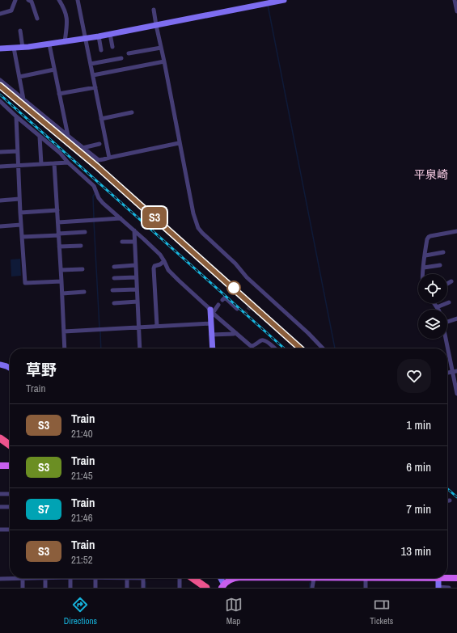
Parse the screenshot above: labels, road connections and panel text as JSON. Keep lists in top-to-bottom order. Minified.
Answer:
{"districts":["平泉崎"],"page":{"on_map":"S3","heading":["草野","Train"],"list":[{"mark":"S3","name":"Train","note":"21:40","value":"1 min"},{"mark":"S3","name":"Train","note":"21:45","value":"6 min"},{"mark":"S7","name":"Train","note":"21:46","value":"7 min"},{"mark":"S3","name":"Train","note":"21:52","value":"13 min"}],"tabs":["Directions","Map","Tickets"]}}
